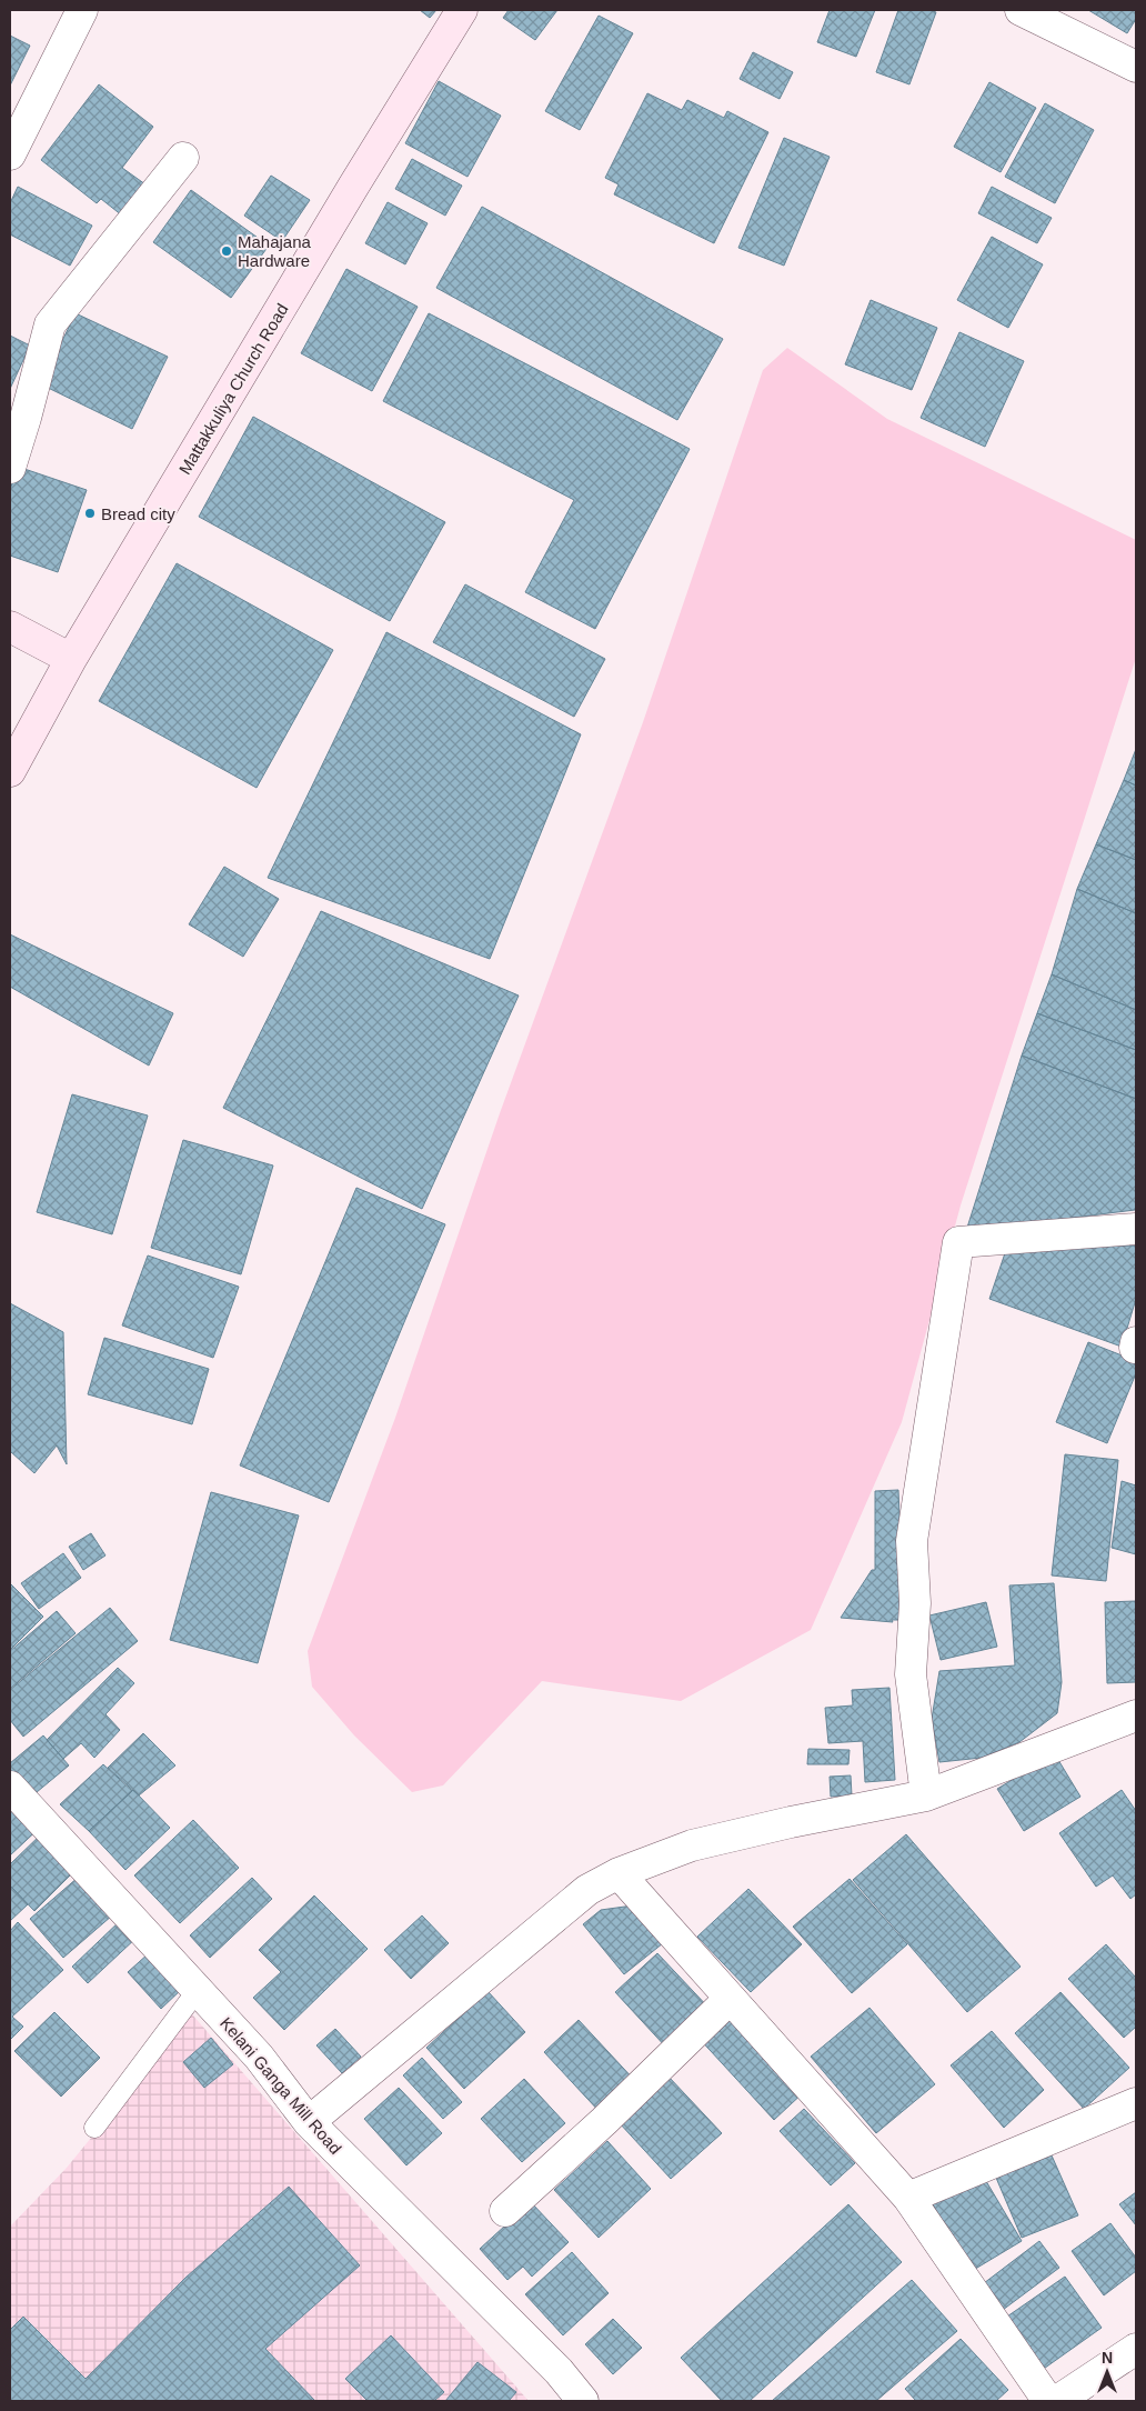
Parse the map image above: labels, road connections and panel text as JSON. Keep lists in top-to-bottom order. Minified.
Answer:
{"streets":{"street":["Mattakkuliya Church Road","Kelani Ganga Mill Road"]},"places":["Mahajana Hardware","Bread city"],"north":"top"}
